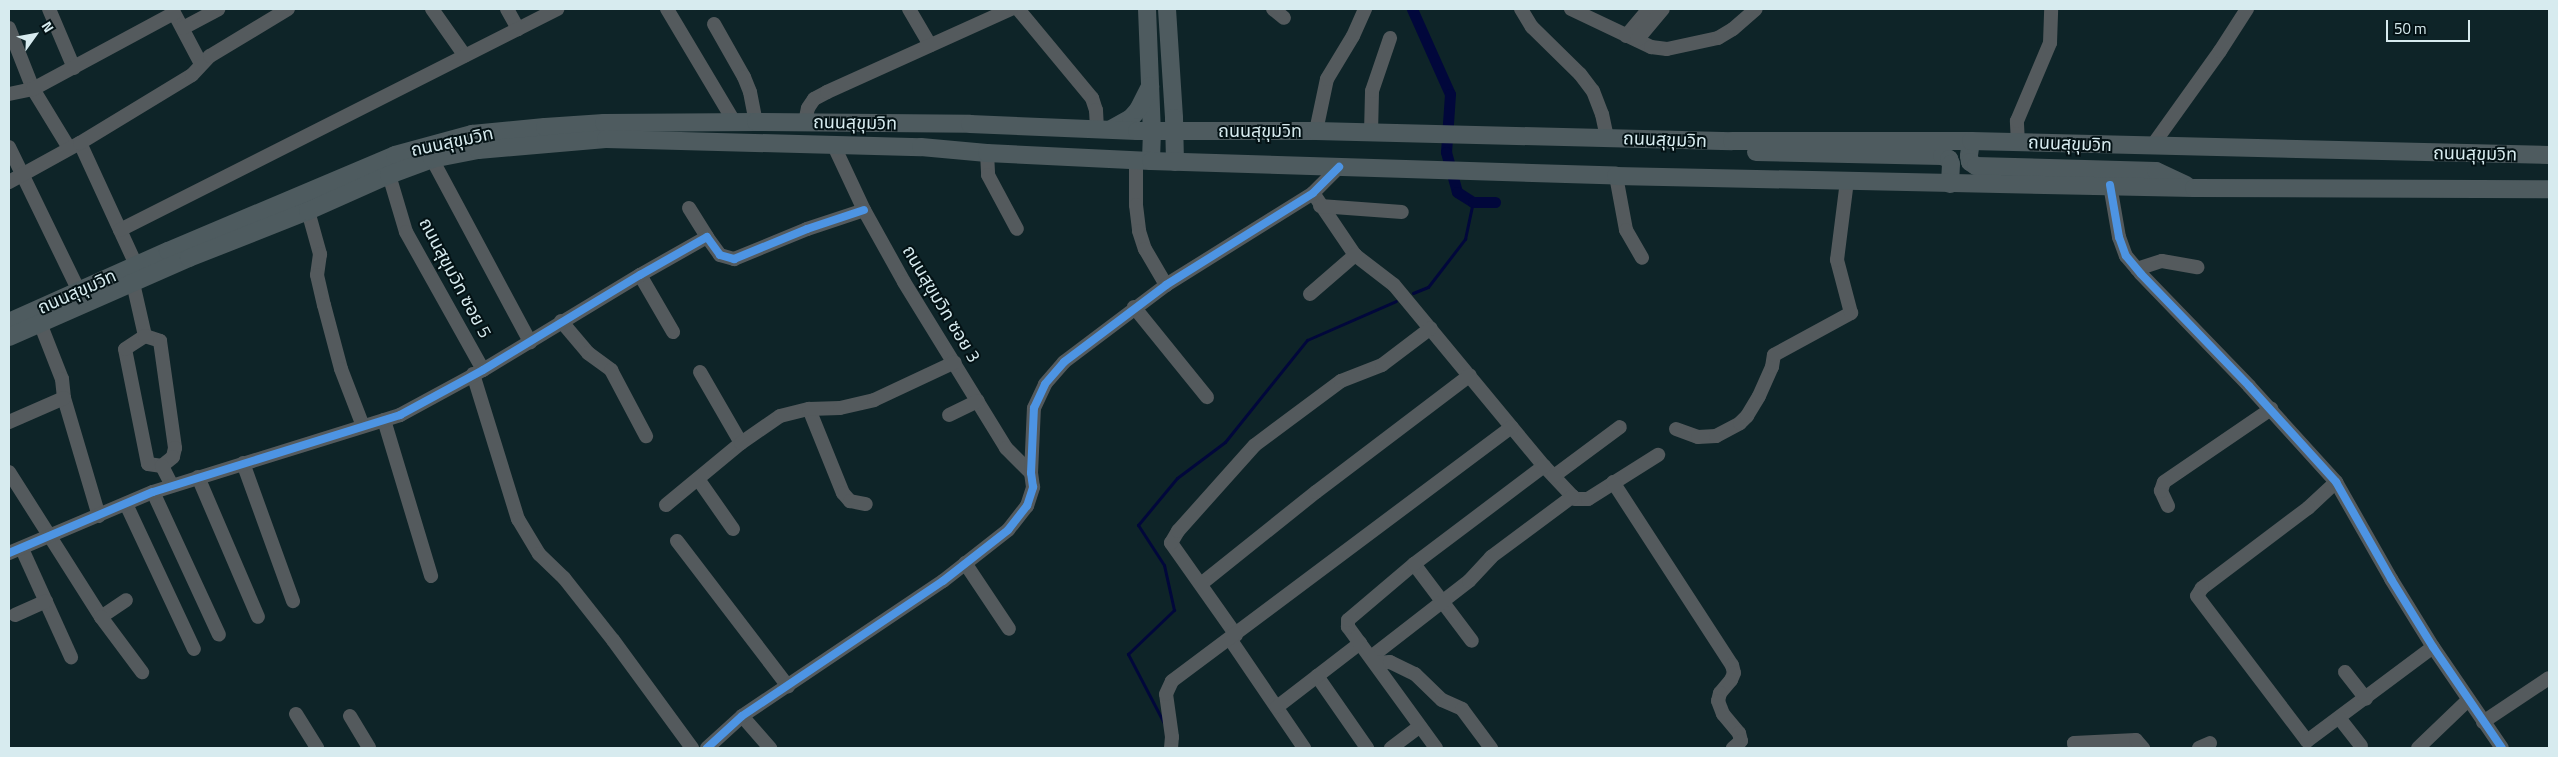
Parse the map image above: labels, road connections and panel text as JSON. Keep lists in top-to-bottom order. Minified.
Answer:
{"streets":{"main road":["ถนนสุขุมวิท"],"street":["ถนนสุขุมวิท ซอย 5","ถนนสุขุมวิท ซอย 3"]},"crossings":[["ถนนสุขุมวิท","ถนนสุขุมวิท ซอย 5"],["ถนนสุขุมวิท","ถนนสุขุมวิท ซอย 3"]],"scale_bar":"50 m","north":"top right"}
